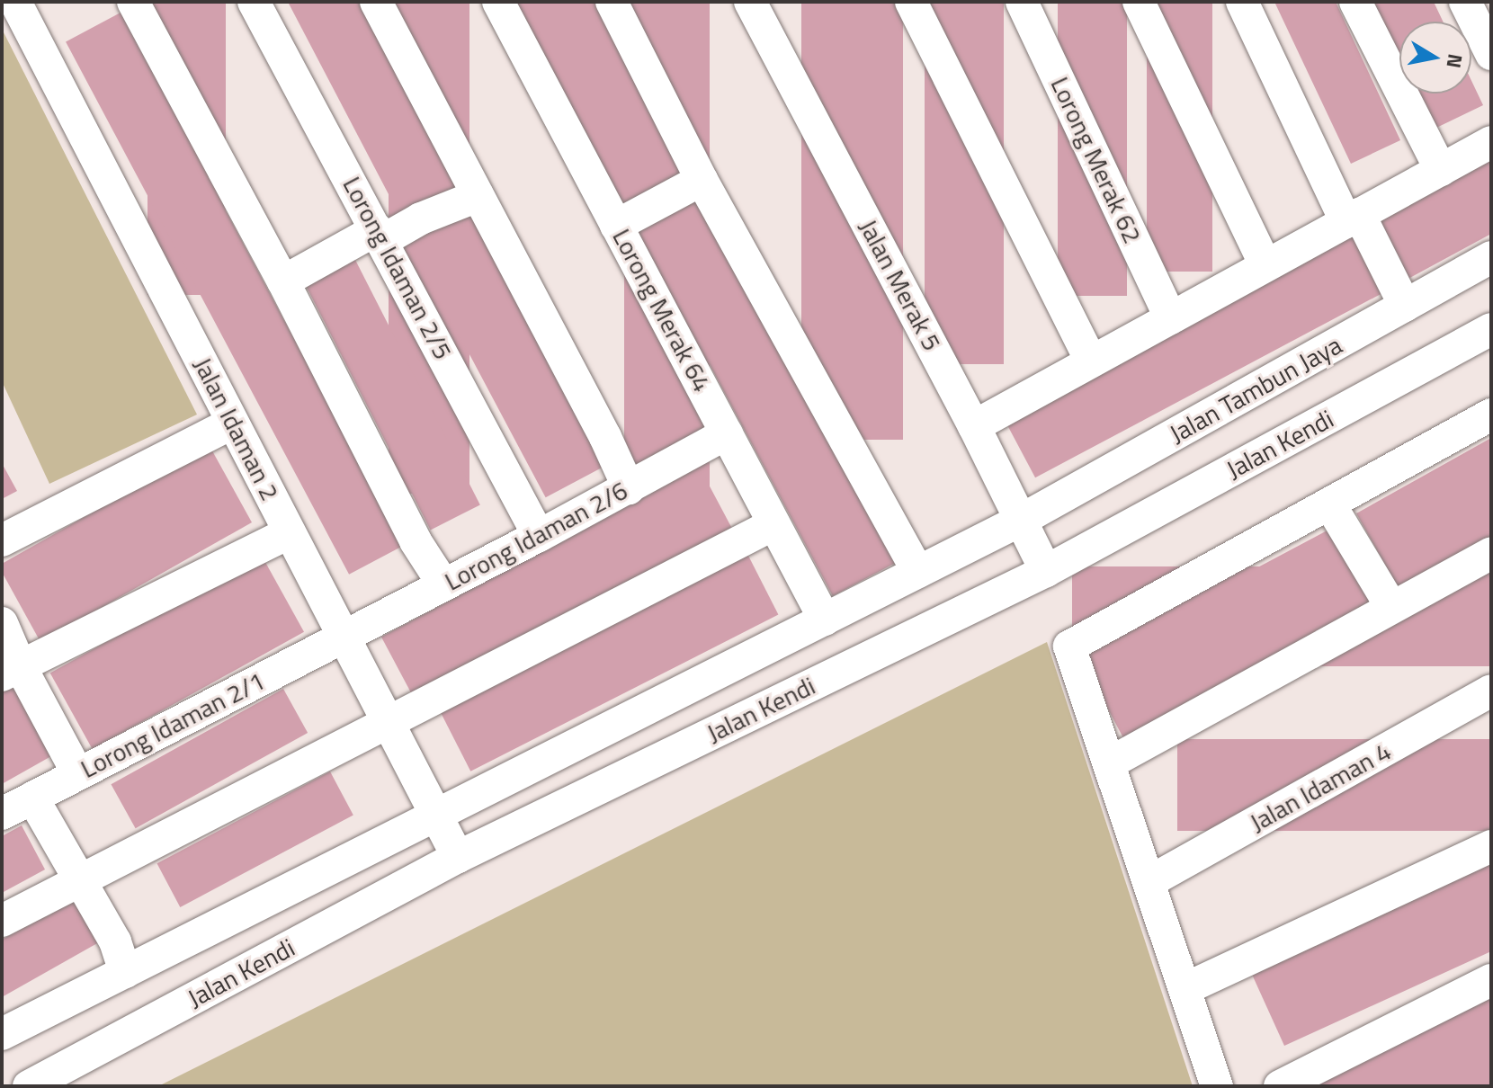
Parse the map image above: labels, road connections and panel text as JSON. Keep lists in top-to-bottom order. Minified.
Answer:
{"streets":{"street":["Lorong Merak 62","Lorong Idaman 2/5","Jalan Merak 5","Lorong Merak 64","Jalan Tambun Jaya","Jalan Idaman 2","Jalan Kendi","Lorong Idaman 2/6","Lorong Idaman 2/1","Jalan Idaman 4"]},"crossings":[["Lorong Idaman 2/5","Lorong Idaman 2/6"],["Jalan Merak 5","Jalan Tambun Jaya"],["Jalan Merak 5","Jalan Kendi"],["Lorong Merak 64","Jalan Kendi"],["Lorong Merak 64","Lorong Idaman 2/6"],["Jalan Tambun Jaya","Jalan Kendi"],["Jalan Idaman 2","Jalan Kendi"],["Jalan Idaman 2","Lorong Idaman 2/6"],["Jalan Idaman 2","Lorong Idaman 2/1"],["Lorong Idaman 2/6","Lorong Idaman 2/1"]],"north":"right"}
